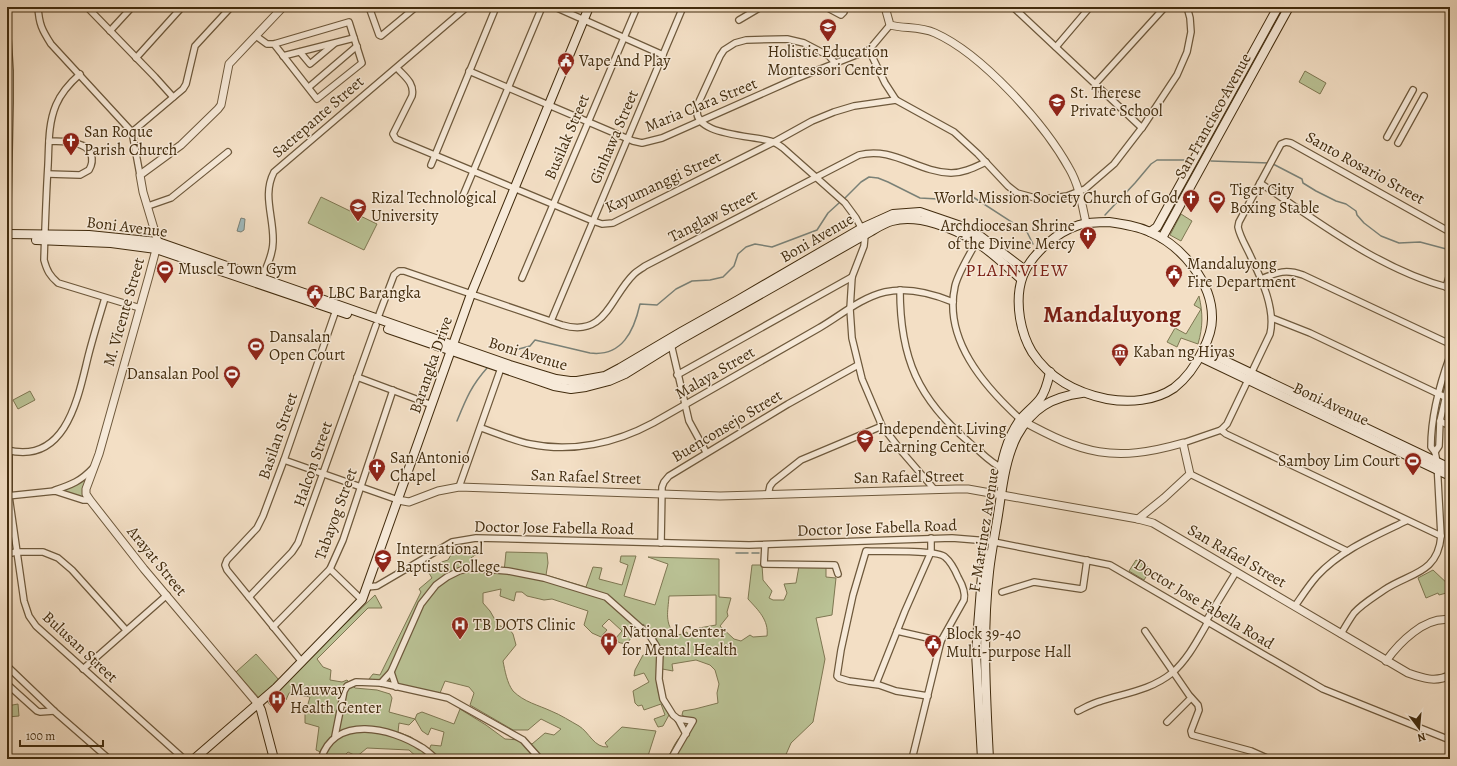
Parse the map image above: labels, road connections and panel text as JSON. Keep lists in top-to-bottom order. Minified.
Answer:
{"streets":{"main road":["San Francisco Avenue","Boni Avenue","Barangka Drive","F. Martinez Avenue"],"street":["Maria Clara Street","Sacrepante Street","Busilak Street","Ginhawa Street","Santo Rosario Street","Kayumanggi Street","Tanglaw Street","M. Vicente Street","Malaya Street","Buenconsejo Street","Basilan Street","Halcon Street","San Rafael Street","Tabayog Street","Doctor Jose Fabella Road","Arayat Street","Bulusan Street"]},"crossings":[["Maria Clara Street","Busilak Street"],["Maria Clara Street","Ginhawa Street"],["Maria Clara Street","Barangka Drive"],["Sacrepante Street","Kayumanggi Street"],["Sacrepante Street","Boni Avenue"],["Busilak Street","Kayumanggi Street"],["Ginhawa Street","Kayumanggi Street"],["Ginhawa Street","Tanglaw Street"],["Santo Rosario Street","Boni Avenue"],["Kayumanggi Street","Barangka Drive"],["Tanglaw Street","Barangka Drive"],["Tanglaw Street","Halcon Street"],["Boni Avenue","M. Vicente Street"],["Boni Avenue","Barangka Drive"],["Boni Avenue","Basilan Street"],["Boni Avenue","Halcon Street"],["M. Vicente Street","Arayat Street"],["Barangka Drive","Halcon Street"],["Barangka Drive","San Rafael Street"],["Barangka Drive","Doctor Jose Fabella Road"],["Barangka Drive","Arayat Street"],["Buenconsejo Street","San Rafael Street"],["Buenconsejo Street","Doctor Jose Fabella Road"],["Basilan Street","Halcon Street"],["San Rafael Street","F. Martinez Avenue"],["Doctor Jose Fabella Road","F. Martinez Avenue"]],"districts":["PLAINVIEW","Mandaluyong"],"places":{"school or university":["Holistic Education Montessori Center","St. Therese Private School","Rizal Technological University","Independent Living Learning Center","International Baptists College"],"public building":["Vape And Play","Mandaluyong Fire Department","LBC Barangka","Block 39-40 Multi-purpose Hall"],"church":["San Roque Parish Church","World Mission Society Church of God","Archdiocesan Shrine of the Divine Mercy","San Antonio Chapel"],"sports":["Tiger City Boxing Stable","Muscle Town Gym","Dansalan Open Court","Dansalan Pool","Samboy Lim Court"],"museum":["Kaban ng Hiyas"],"hospital":["TB DOTS Clinic","National Center for Mental Health","Mauway Health Center"]},"scale_bar":"100 m","north":"bottom"}
